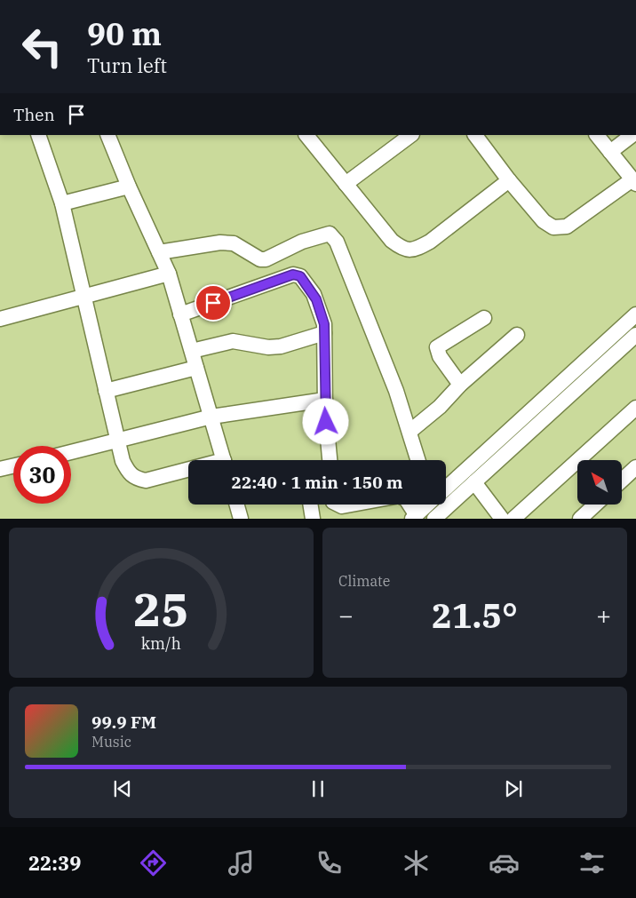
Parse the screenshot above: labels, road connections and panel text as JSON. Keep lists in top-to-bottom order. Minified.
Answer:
{"north":"top left","page":{"turn":["90 m","Turn left"],"then":"Then","limit":"30","trip":"22:40 · 1 min · 150 m","tile":"Climate","heat":["−","21.5°","+"],"song":["99.9 FM","Music"],"tabs":"22:39","gauge":["25","km/h"]}}
